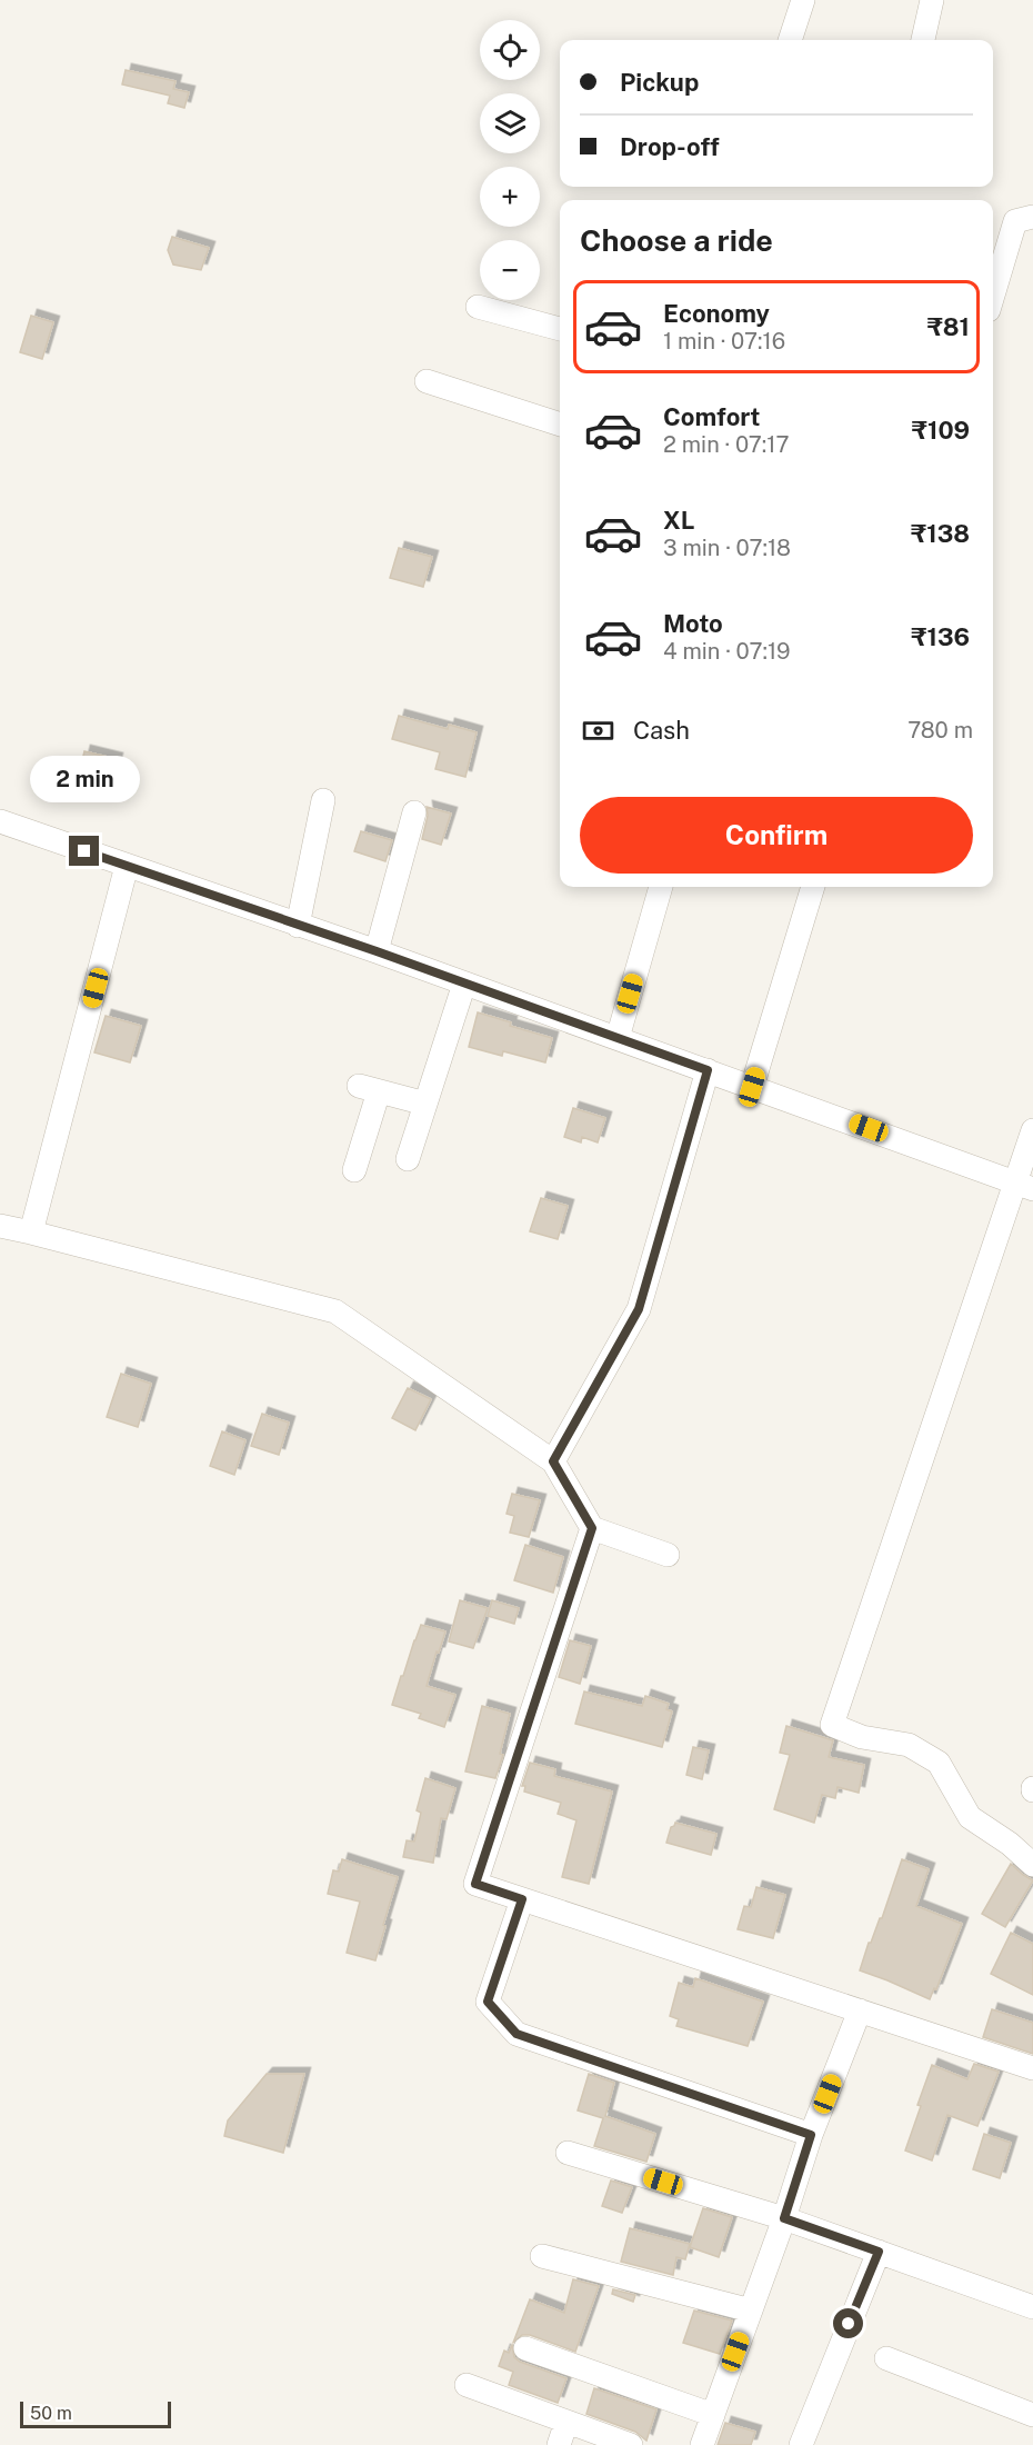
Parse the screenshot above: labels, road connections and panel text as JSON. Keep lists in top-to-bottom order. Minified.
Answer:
{"scale_bar":"50 m","page":{"map_buttons":["+","−"],"banner":["Pickup","Drop-off"],"heading":"Choose a ride","list":[{"name":"Economy","note":"1 min · 07:16","value":"₹81"},{"name":"Comfort","note":"2 min · 07:17","value":"₹109"},{"name":"XL","note":"3 min · 07:18","value":"₹138"},{"name":"Moto","note":"4 min · 07:19","value":"₹136"}],"pay":["Cash","780 m"],"bubble":"2 min","buttons":"Confirm","scale":"50 m"}}
